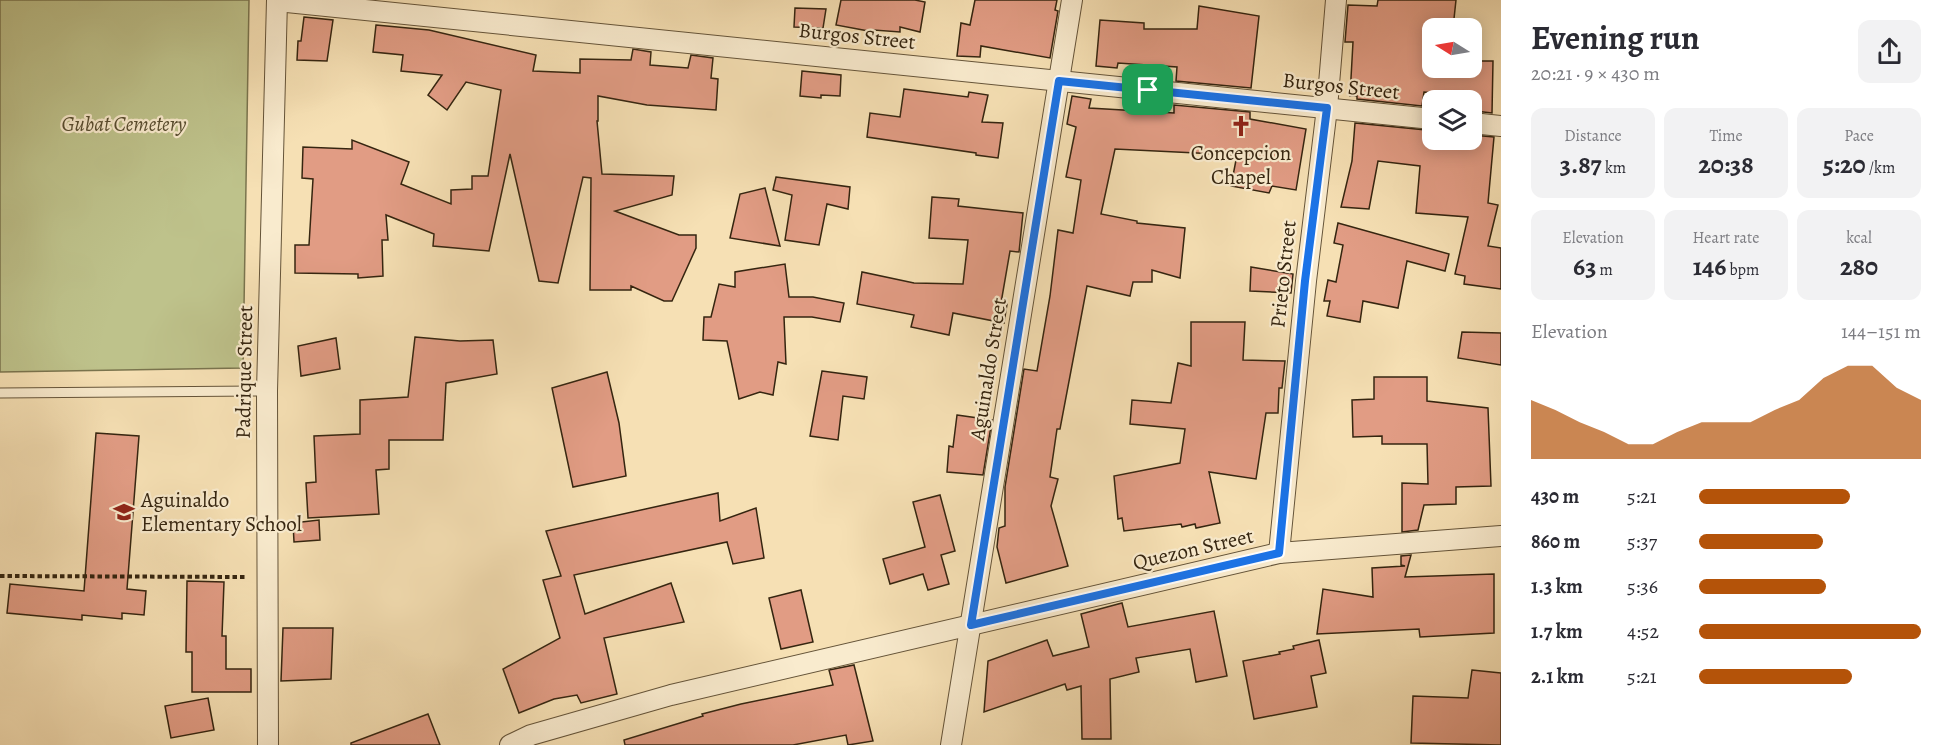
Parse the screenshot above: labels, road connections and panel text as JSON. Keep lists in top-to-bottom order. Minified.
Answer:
{"streets":{"street":["Burgos Street","Prieto Street","Aguinaldo Street","Padrique Street","Quezon Street"]},"crossings":[["Burgos Street","Prieto Street"],["Burgos Street","Aguinaldo Street"],["Burgos Street","Padrique Street"],["Prieto Street","Quezon Street"],["Aguinaldo Street","Quezon Street"]],"parks":["Gubat Cemetery"],"places":{"church":["Concepcion Chapel"],"school or university":["Aguinaldo Elementary School"]},"north":"left","page":{"heading":["Evening run","20:21 · 9 × 430 m"],"stats":[["Distance","3.87 km"],["Time","20:38"],["Pace","5:20 /km"],["Elevation","63 m"],["Heart rate","146 bpm"],["kcal","280"]],"chart":["Elevation","144–151 m"],"list":[{"name":"430 m","note":"5:21"},{"name":"860 m","note":"5:37"},{"name":"1.3 km","note":"5:36"},{"name":"1.7 km","note":"4:52"},{"name":"2.1 km","note":"5:21"}]}}
